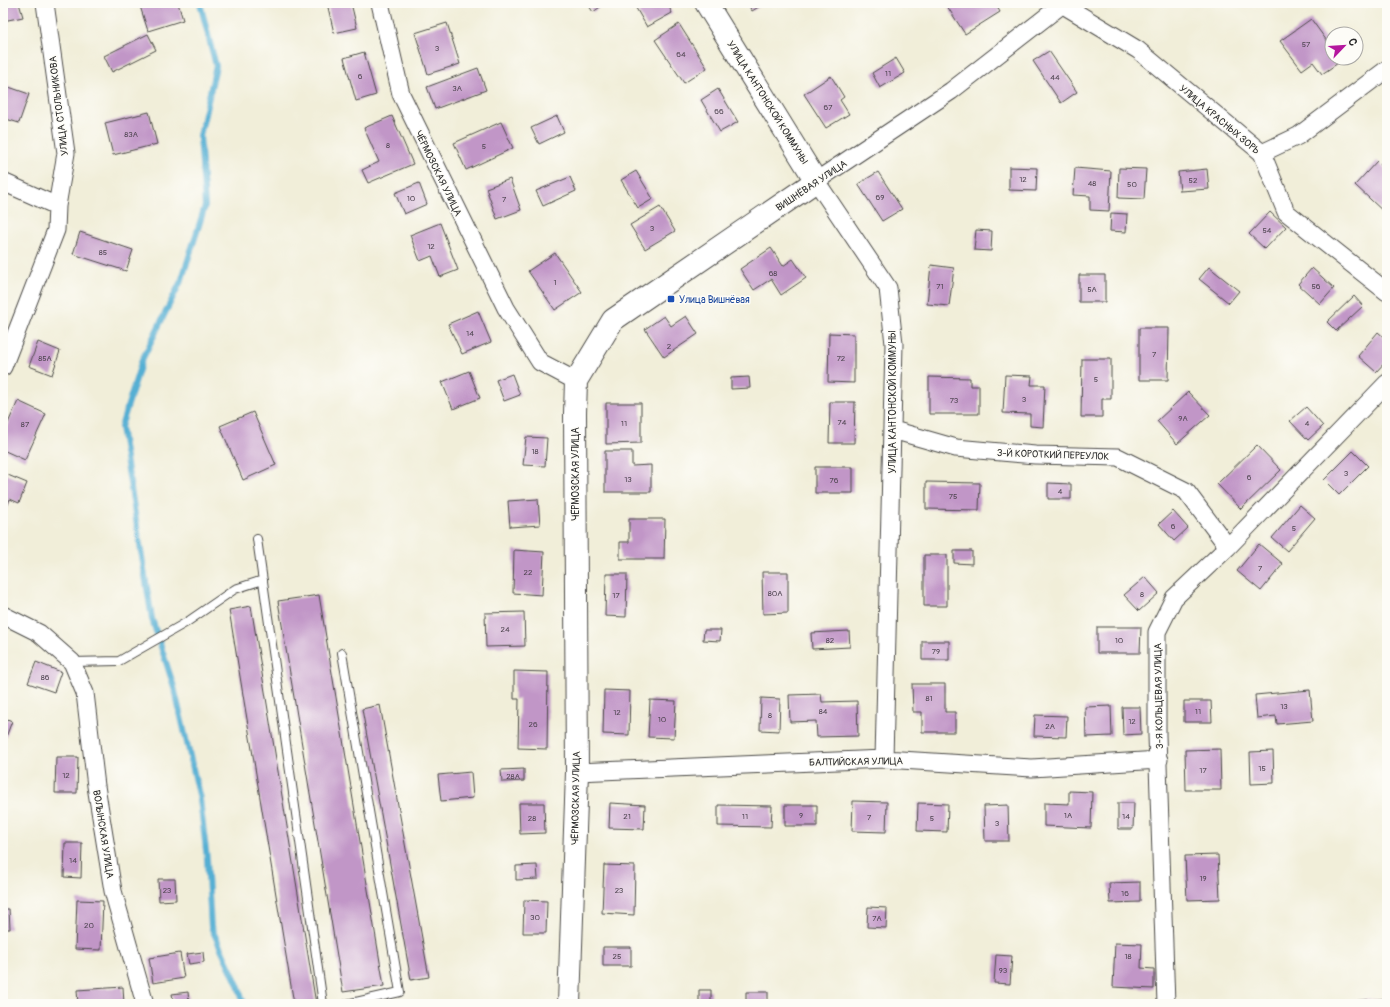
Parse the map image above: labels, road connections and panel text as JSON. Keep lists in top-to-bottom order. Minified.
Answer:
{"streets":{"street":["УЛИЦА КАНТОНСКОЙ КОММУНЫ","УЛИЦА СТОЛЬНИКОВА","УЛИЦА КРАСНЫХ ЗОРЬ","ЧЁРМОЗСКАЯ УЛИЦА","ВИШНЁВАЯ УЛИЦА","3-Й КОРОТКИЙ ПЕРЕУЛОК","3-Я КОЛЬЦЕВАЯ УЛИЦА","БАЛТИЙСКАЯ УЛИЦА","ВОЛЫНСКАЯ УЛИЦА"]},"crossings":[["УЛИЦА КАНТОНСКОЙ КОММУНЫ","ВИШНЁВАЯ УЛИЦА"],["УЛИЦА КАНТОНСКОЙ КОММУНЫ","3-Й КОРОТКИЙ ПЕРЕУЛОК"],["УЛИЦА КАНТОНСКОЙ КОММУНЫ","БАЛТИЙСКАЯ УЛИЦА"],["УЛИЦА КРАСНЫХ ЗОРЬ","ВИШНЁВАЯ УЛИЦА"],["ЧЁРМОЗСКАЯ УЛИЦА","ВИШНЁВАЯ УЛИЦА"],["ЧЁРМОЗСКАЯ УЛИЦА","БАЛТИЙСКАЯ УЛИЦА"],["3-Й КОРОТКИЙ ПЕРЕУЛОК","3-Я КОЛЬЦЕВАЯ УЛИЦА"],["3-Я КОЛЬЦЕВАЯ УЛИЦА","БАЛТИЙСКАЯ УЛИЦА"]],"places":{"transit":["Улица Вишнёвая"]},"house_numbers":["57","3","64","11","6","44","3А","67","66","83А","8","5","12","52","48","50","69","10","7","3","54","12","85","68","1","71","56","5А","14","2","7","85А","72","5","3","73","9А","74","11","4","87","18","3","6","13","76","4","75","6","5","7","22","80А","8","17","24","82","10","79","86","81","13","84","11","12","8","10","12","26","2А","15","17","12","28А","9","1А","21","11","14","7","28","5","3","14","19","23","23","16","30","7А","20","25","18","93"],"north":"top right"}
